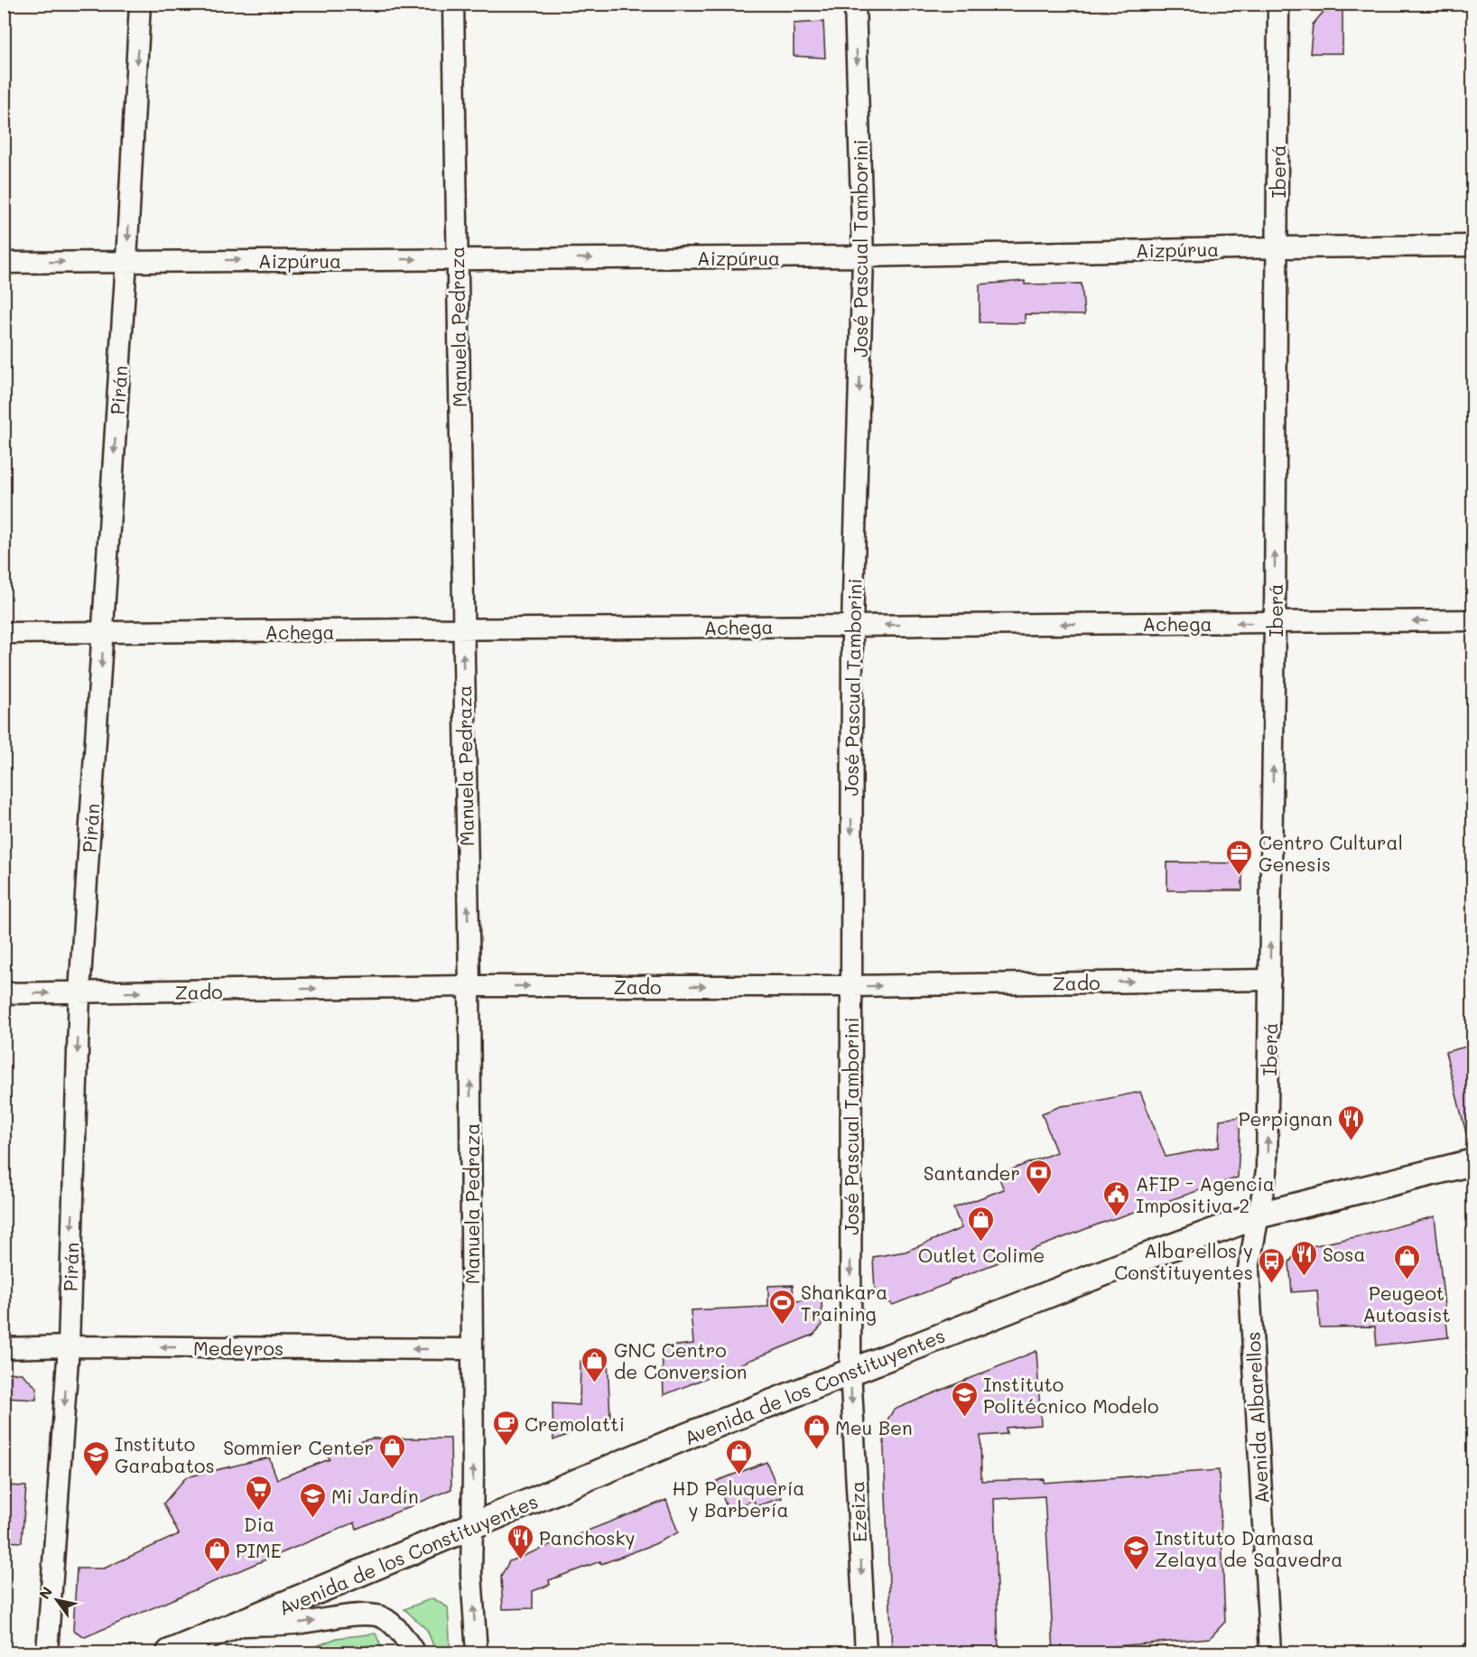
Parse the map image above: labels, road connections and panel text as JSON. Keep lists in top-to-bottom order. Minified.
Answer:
{"streets":{"main road":["Avenida de los Constituyentes"],"street":["Iberá","José Pascual Tamborini","Aizpúrua","Manuela Pedraza","Pirán","Achega","Zado","Medeyros","Avenida Albarellos","Ezeiza"]},"crossings":[["Iberá","Aizpúrua"],["Iberá","Achega"],["Iberá","Zado"],["Iberá","Avenida de los Constituyentes"],["Iberá","Avenida Albarellos"],["José Pascual Tamborini","Aizpúrua"],["José Pascual Tamborini","Achega"],["José Pascual Tamborini","Zado"],["José Pascual Tamborini","Avenida de los Constituyentes"],["José Pascual Tamborini","Ezeiza"],["Aizpúrua","Manuela Pedraza"],["Aizpúrua","Pirán"],["Manuela Pedraza","Achega"],["Manuela Pedraza","Zado"],["Manuela Pedraza","Medeyros"],["Manuela Pedraza","Avenida de los Constituyentes"],["Pirán","Achega"],["Pirán","Zado"],["Pirán","Medeyros"],["Avenida de los Constituyentes","Avenida Albarellos"],["Avenida de los Constituyentes","Ezeiza"]],"one_way":["Iberá","José Pascual Tamborini","Aizpúrua","Manuela Pedraza","Pirán","Achega","Zado","Medeyros","Ezeiza"],"places":{"office":["Centro Cultural Genesis"],"restaurant":["Perpignan","Sosa","Panchosky"],"bank":["Santander"],"public building":["AFIP - Agencia Impositiva 2"],"shop":["Outlet Colime","Peugeot Autoasist","GNC Centro de Conversion","Meu Ben","Sommier Center","HD Peluquería y Barbería","PIME"],"bus stop":["Albarellos y Constituyentes"],"sports":["Shankara Training"],"school or university":["Instituto Politécnico Modelo","Instituto Garabatos","Mi Jardín","Instituto Damasa Zelaya de Saavedra"],"cafe":["Cremolatti"],"supermarket":["Dia"]},"north":"top left"}
